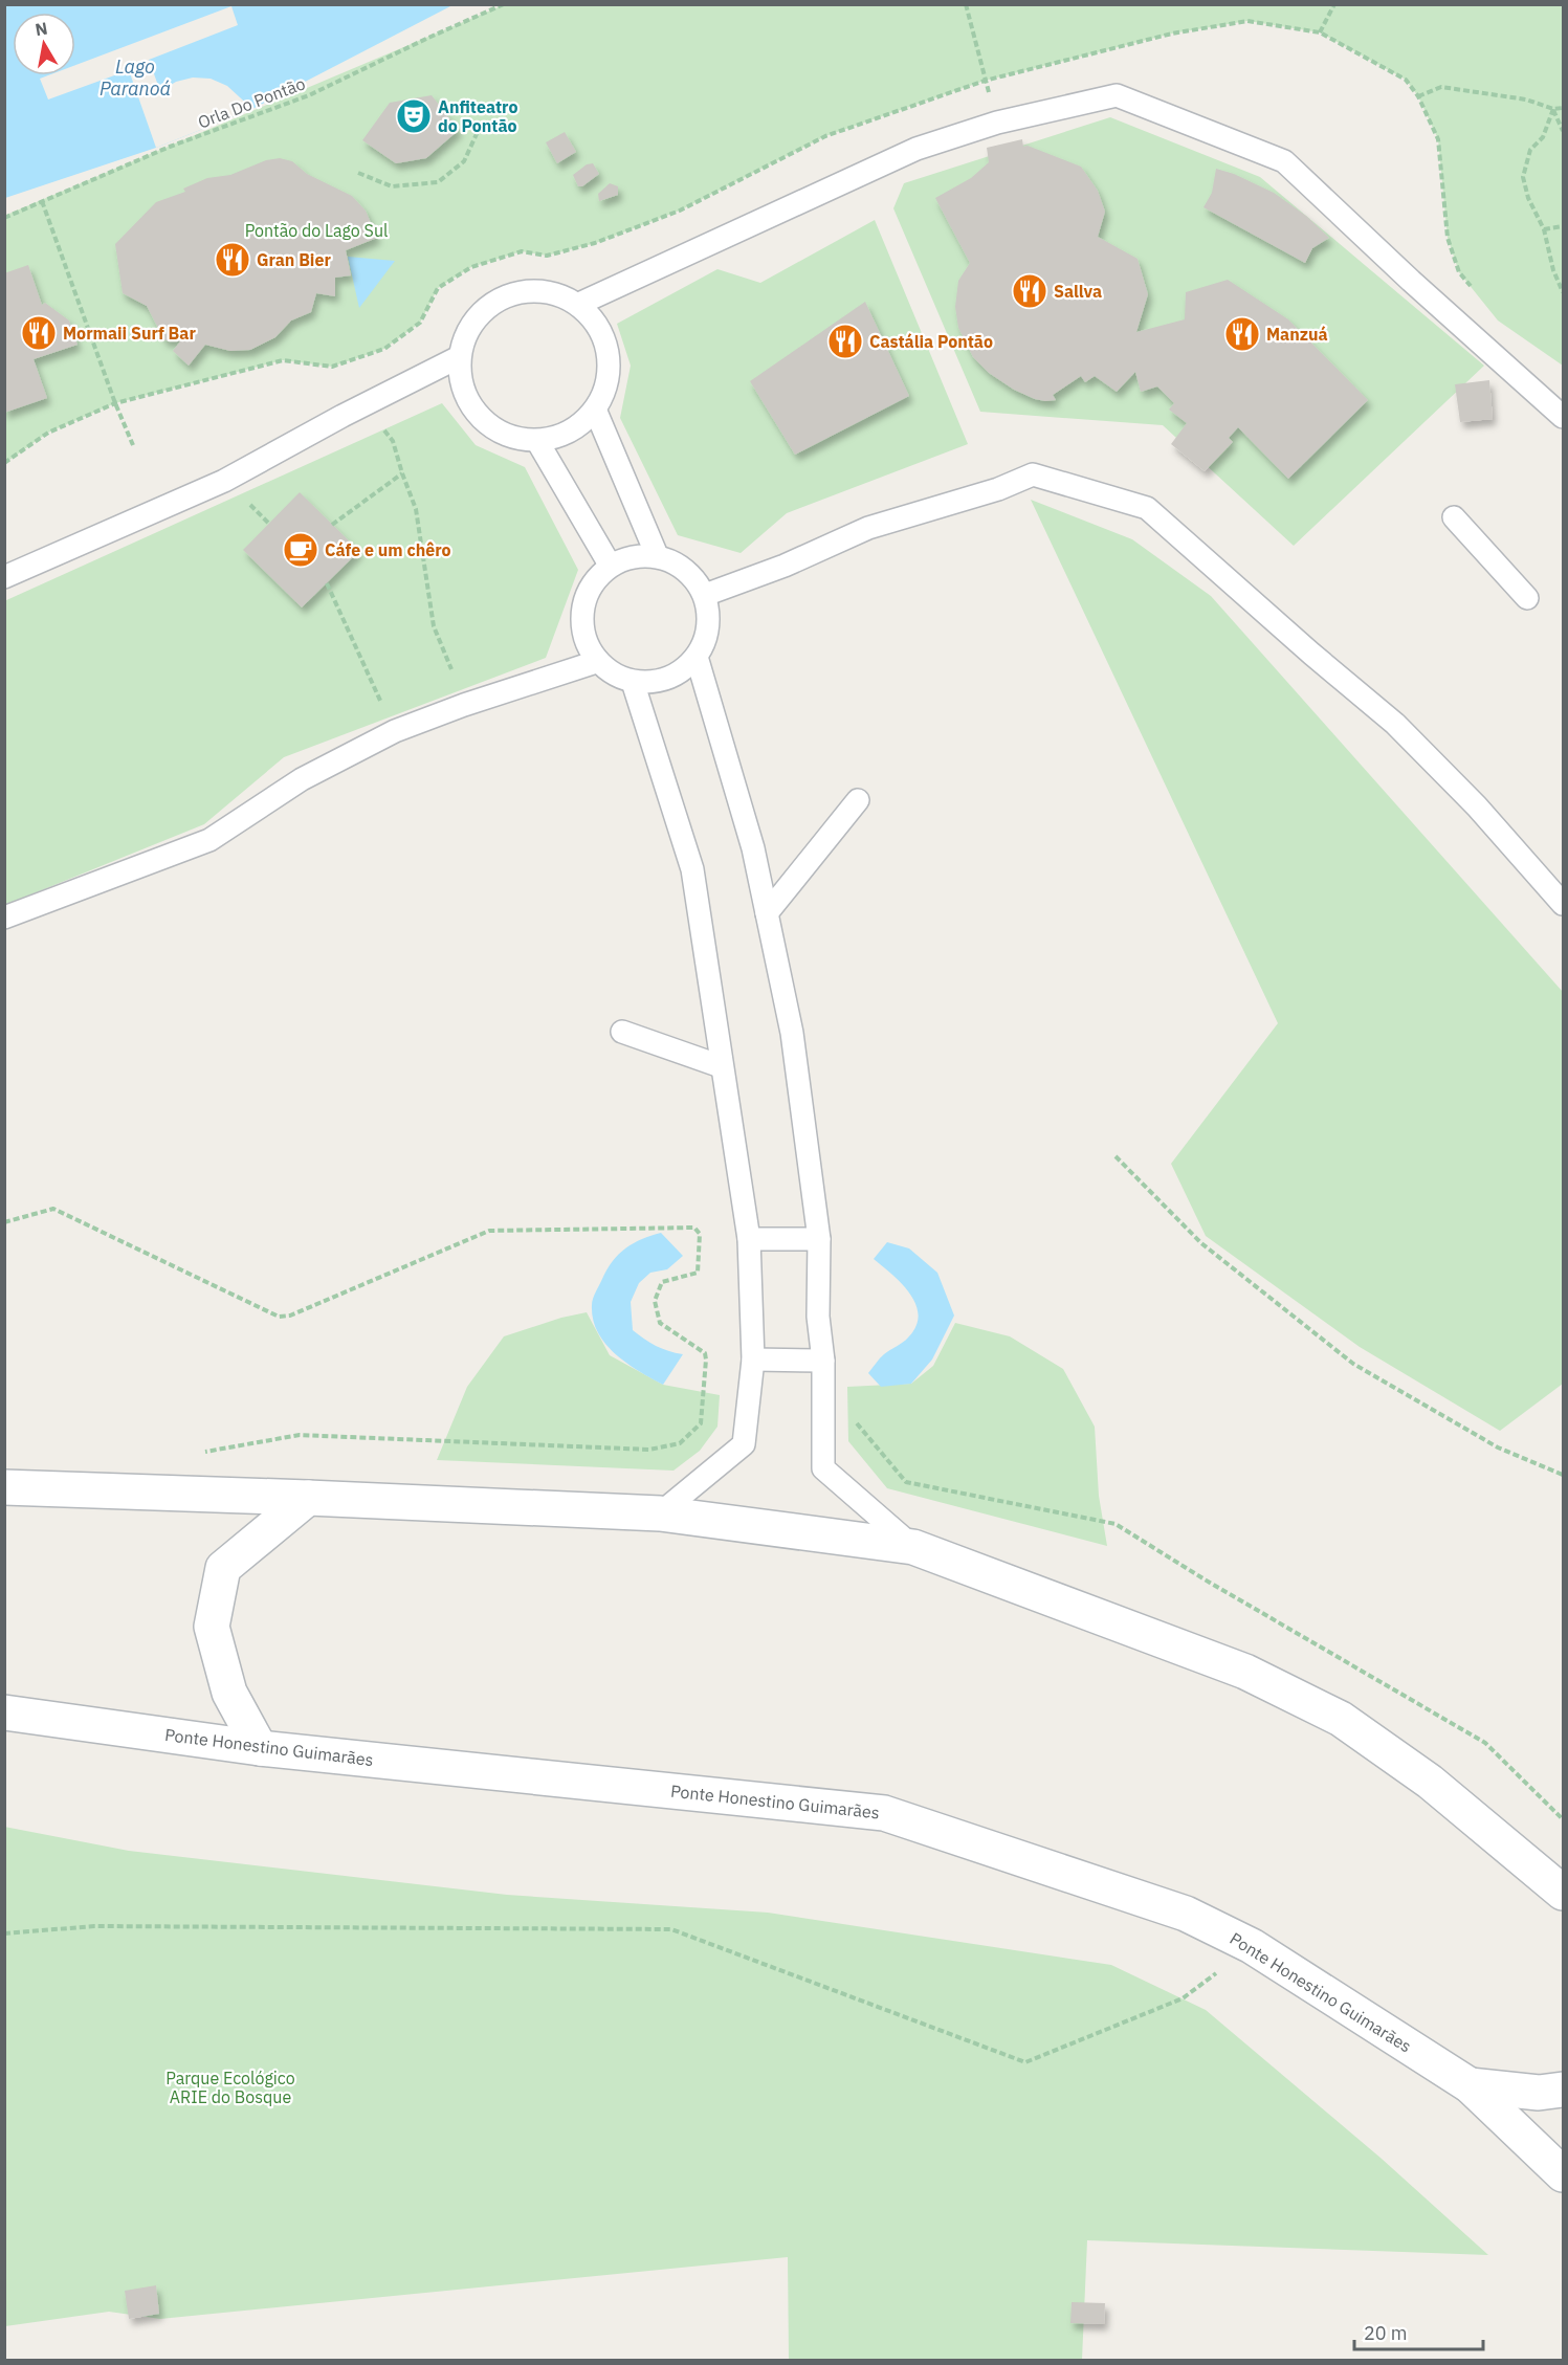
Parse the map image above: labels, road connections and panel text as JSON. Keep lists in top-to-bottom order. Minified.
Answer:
{"streets":{"main road":["Ponte Honestino Guimarães"],"path":["Orla Do Pontão"]},"water":["Lago Paranoá"],"parks":["Pontão do Lago Sul","Parque Ecológico ARIE do Bosque"],"places":{"theatre":["Anfiteatro do Pontão"],"restaurant":["Gran Bier","Sallva","Mormaii Surf Bar","Manzuá","Castália Pontão"],"cafe":["Cáfe e um chêro"]},"scale_bar":"20 m","north":"top"}
